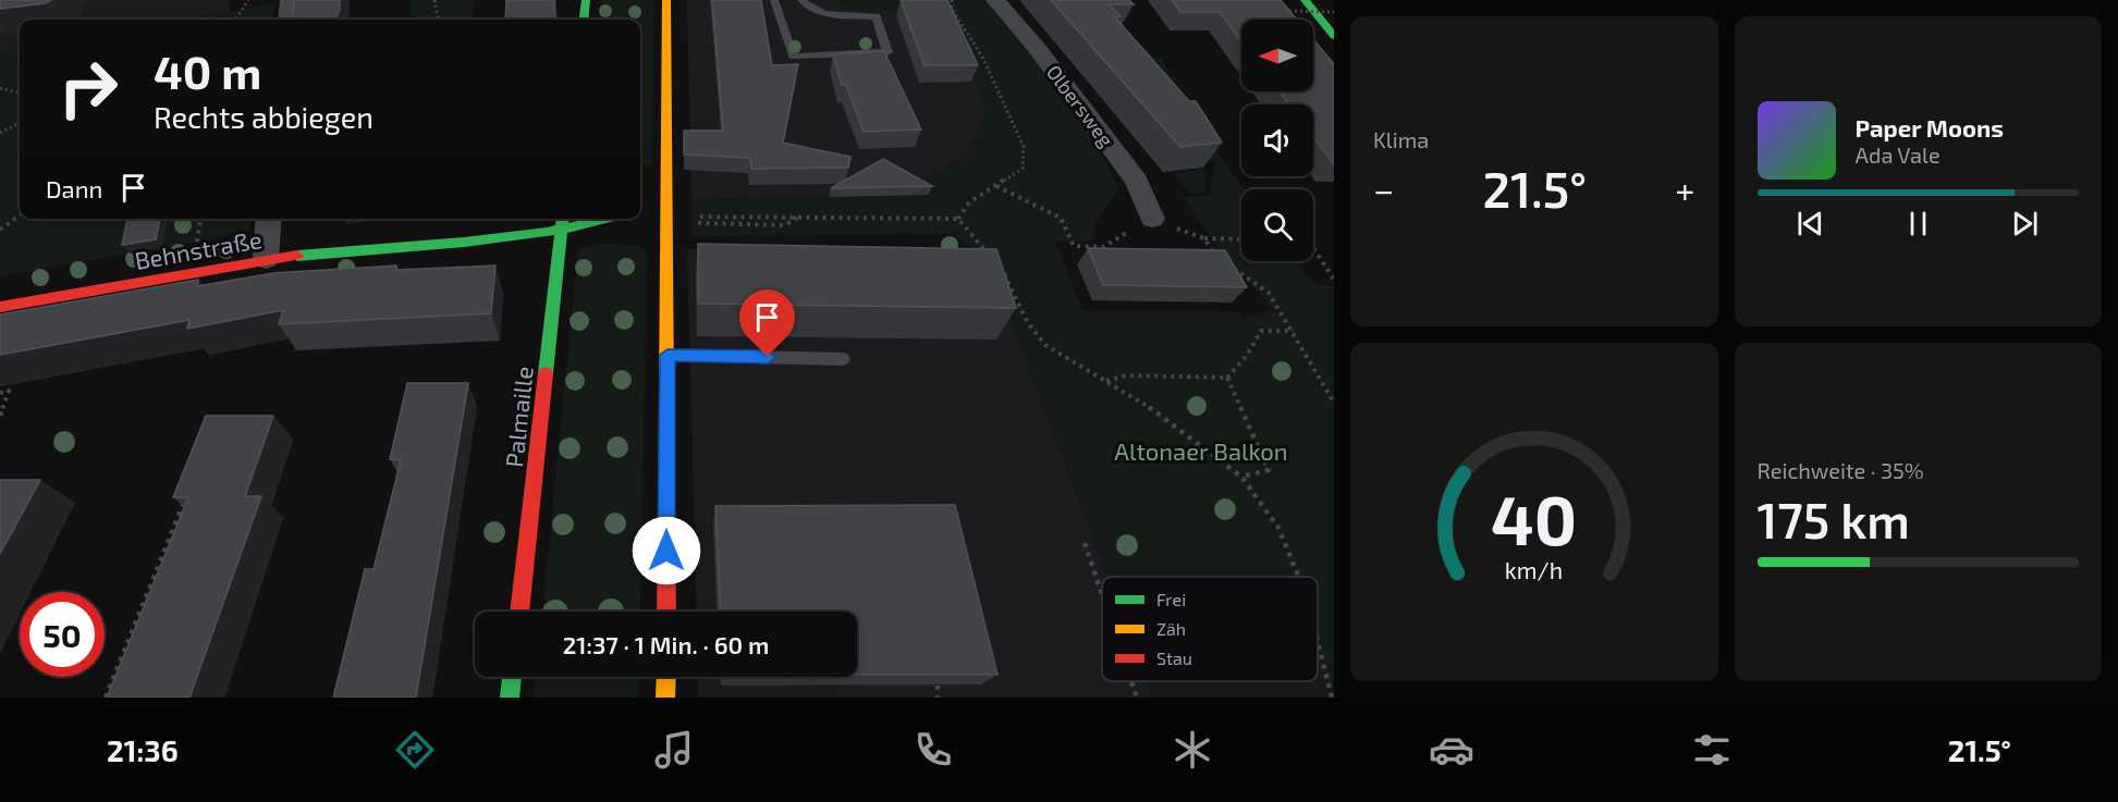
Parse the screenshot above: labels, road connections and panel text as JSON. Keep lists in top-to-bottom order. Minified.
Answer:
{"streets":{"main road":["Behnstraße","Palmaille"],"street":["Olbersweg"]},"crossings":[["Behnstraße","Palmaille"]],"parks":["Altonaer Balkon"],"legend":["Frei","Zäh","Stau"],"north":"left","page":{"tile":["Klima",["Reichweite · 35%","175 km"]],"turn":["40 m","Rechts abbiegen"],"song":["Paper Moons","Ada Vale"],"then":"Dann","heat":["−","21.5°","+"],"limit":"50","trip":"21:37 · 1 Min. · 60 m","tabs":["21:36","21.5°"],"gauge":["40","km/h"]}}
